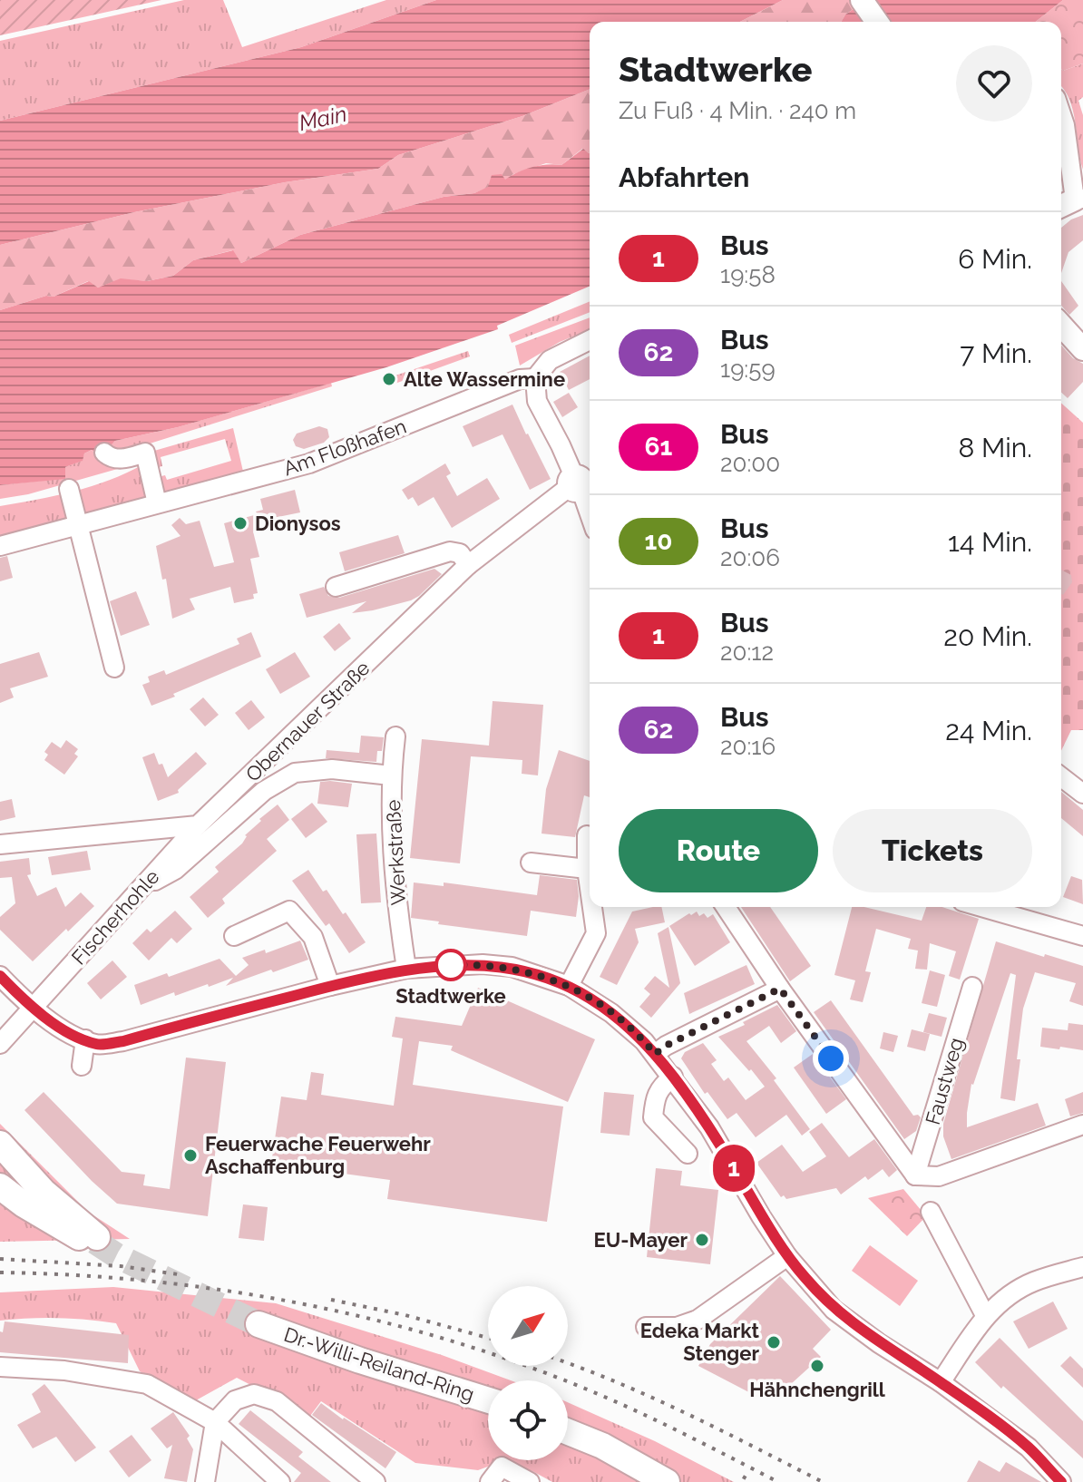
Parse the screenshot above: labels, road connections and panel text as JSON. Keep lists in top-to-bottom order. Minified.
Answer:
{"streets":{"highway":["Dr.-Willi-Reiland-Ring"],"street":["Am Floßhafen","Obernauer Straße","Werkstraße","Fischerhohle","Faustweg"]},"crossings":[["Obernauer Straße","Werkstraße"],["Obernauer Straße","Fischerhohle"]],"water":["Main"],"places":["Alte Wassermine","Dionysos","Stadtwerke","Feuerwache Feuerwehr Aschaffenburg","EU-Mayer","Edeka Markt Stenger","Hähnchengrill"],"lines":["bus line 1"],"north":"top right","page":{"on_map":"1","heading":[["Stadtwerke","Zu Fuß · 4 Min. · 240 m"],"Abfahrten"],"list":[{"mark":"1","name":"Bus","note":"19:58","value":"6 Min."},{"mark":"62","name":"Bus","note":"19:59","value":"7 Min."},{"mark":"61","name":"Bus","note":"20:00","value":"8 Min."},{"mark":"10","name":"Bus","note":"20:06","value":"14 Min."},{"mark":"1","name":"Bus","note":"20:12","value":"20 Min."},{"mark":"62","name":"Bus","note":"20:16","value":"24 Min."}],"buttons":["Route","Tickets"]}}
